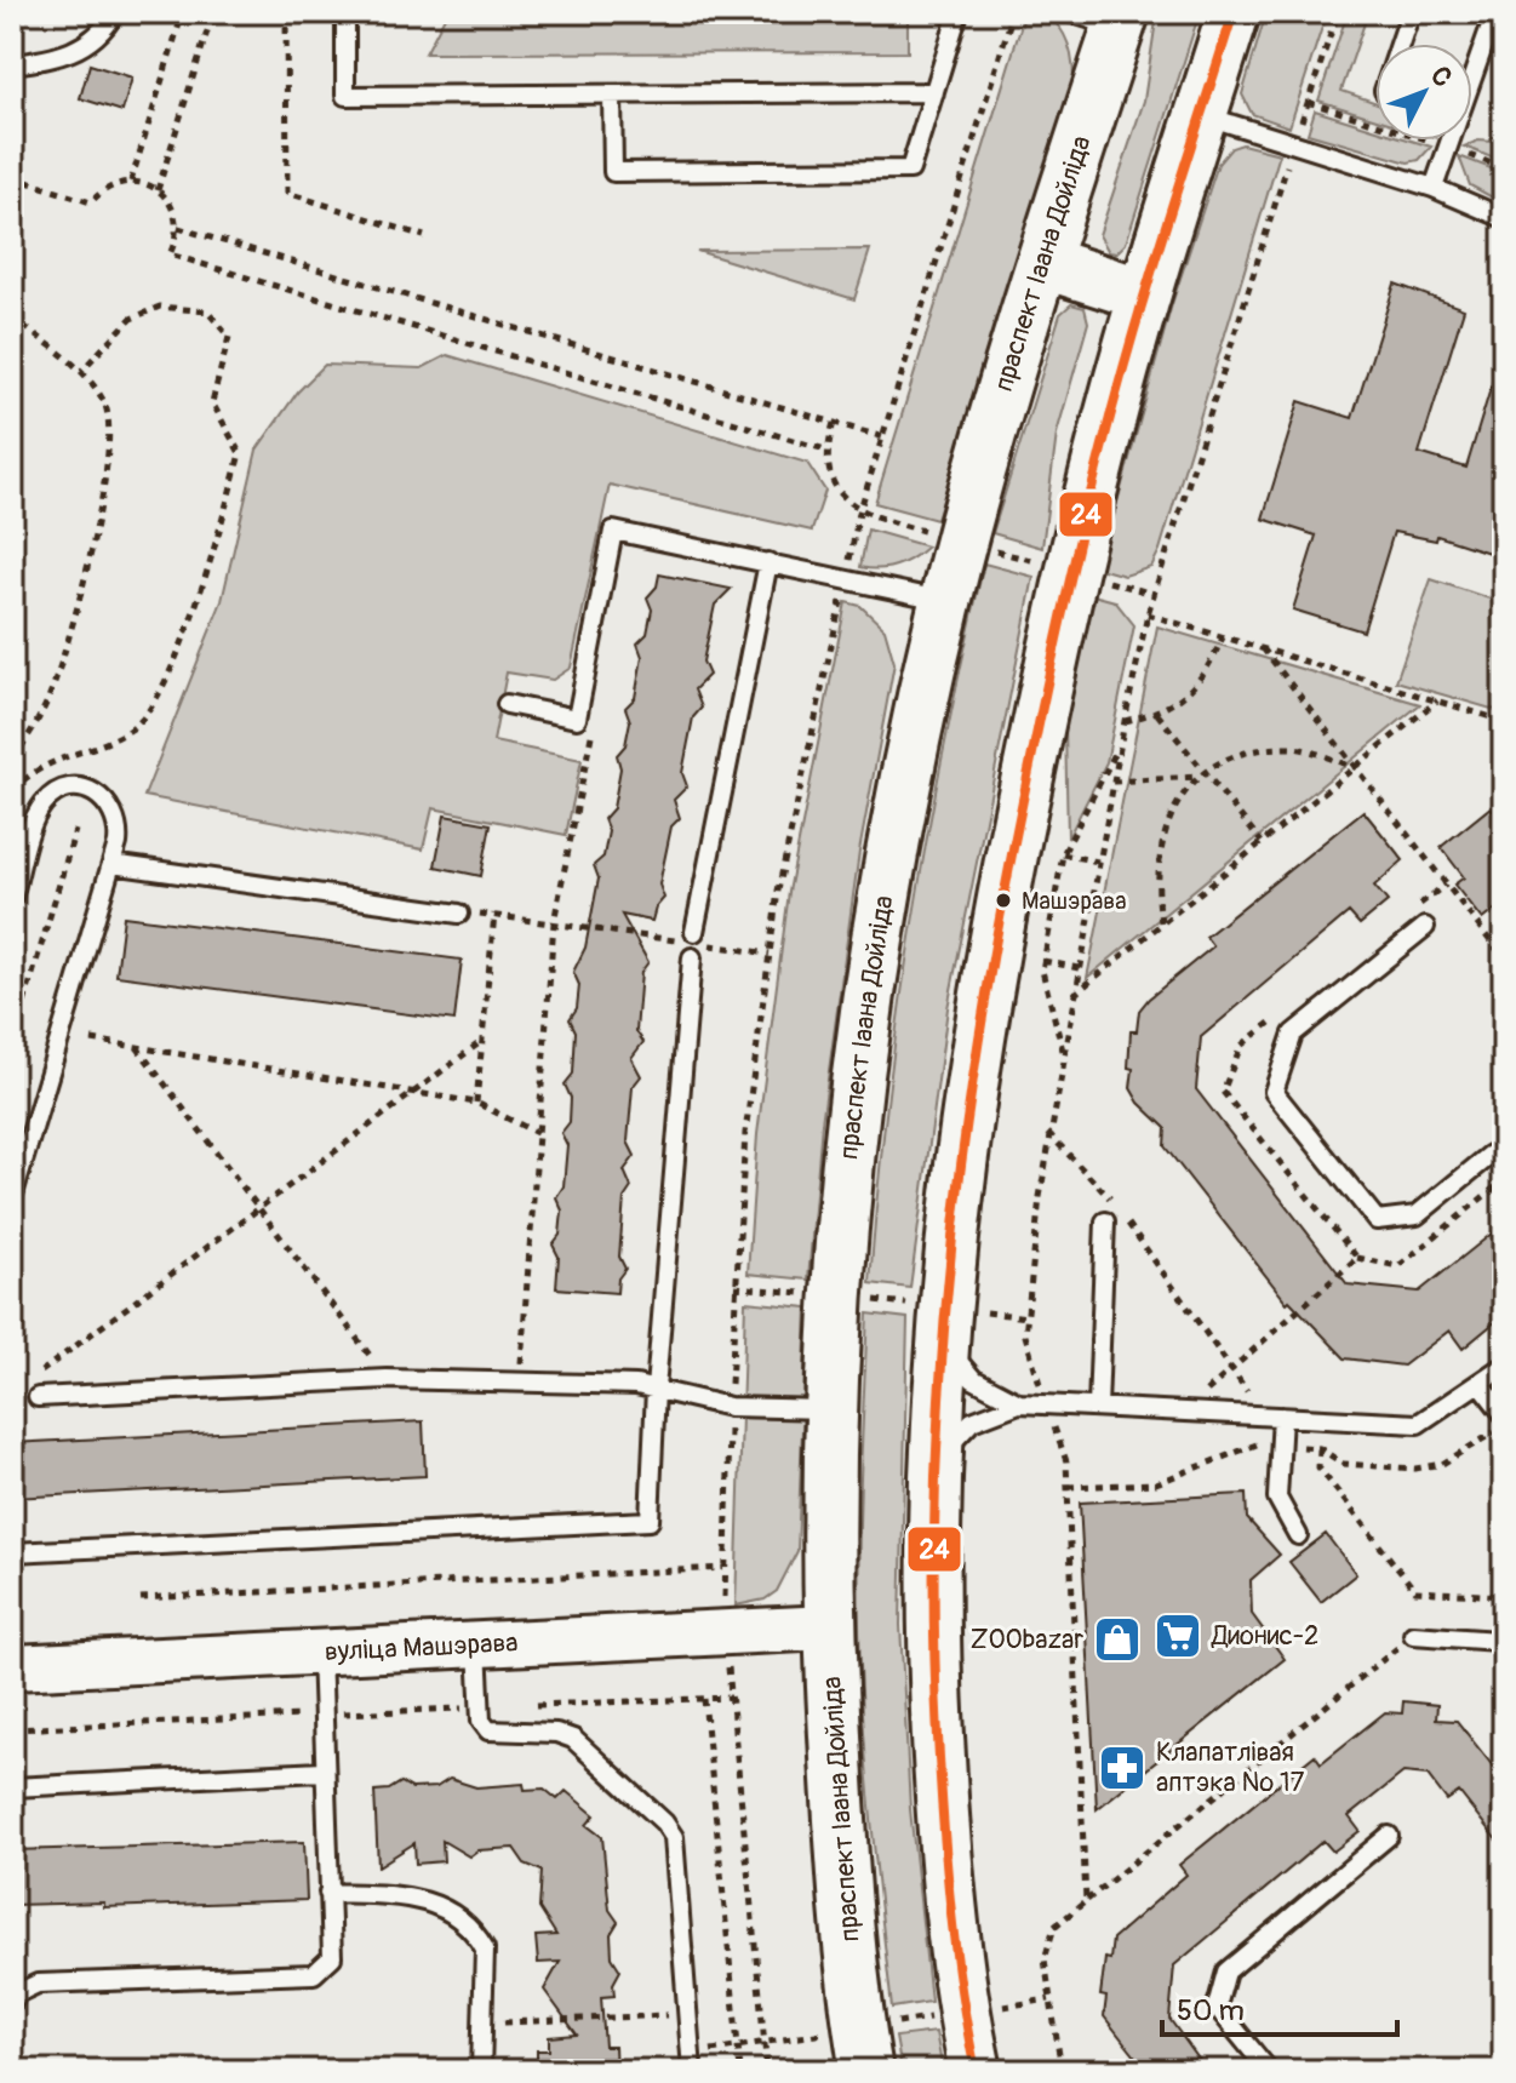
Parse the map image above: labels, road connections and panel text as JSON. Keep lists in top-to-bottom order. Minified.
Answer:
{"streets":{"main road":["праспект Іаана Дойліда"],"street":["вуліца Машэрава"]},"crossings":[["праспект Іаана Дойліда","вуліца Машэрава"]],"places":{"other":["Машэрава"],"supermarket":["Дионис-2"],"shop":["ZOObazar"],"pharmacy":["Клапатлівая аптэка № 17"]},"lines":["transit line 24"],"scale_bar":"50 m","north":"top right"}
